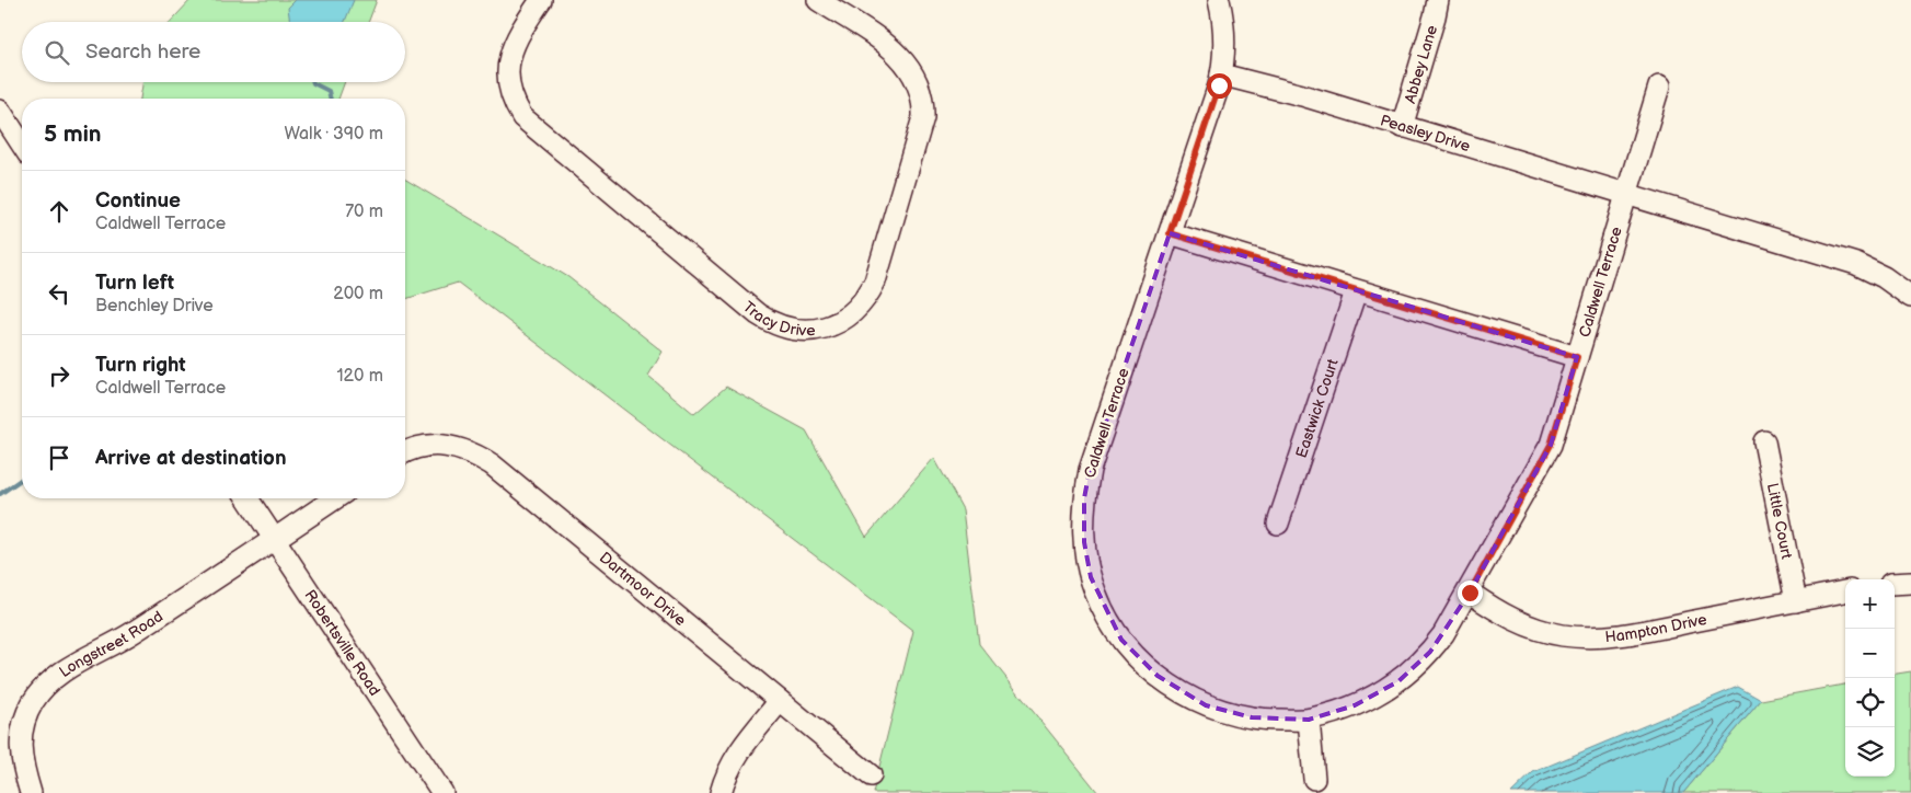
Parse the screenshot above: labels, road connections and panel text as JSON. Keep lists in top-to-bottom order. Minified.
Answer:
{"streets":{"street":["Abbey Lane","Peasley Drive","Caldwell Terrace","Tracy Drive","Eastwick Court","Little Court","Dartmoor Drive","Hampton Drive","Robertsville Road","Longstreet Road"]},"crossings":[["Abbey Lane","Peasley Drive"],["Peasley Drive","Caldwell Terrace"],["Caldwell Terrace","Hampton Drive"],["Little Court","Hampton Drive"],["Robertsville Road","Longstreet Road"]],"page":{"search":"Search here","heading":["5 min","Walk · 390 m"],"list":[["Continue","Caldwell Terrace","70 m"],["Turn left","Benchley Drive","200 m"],["Turn right","Caldwell Terrace","120 m"],"Arrive at destination"],"map_buttons":["+","−"]}}
